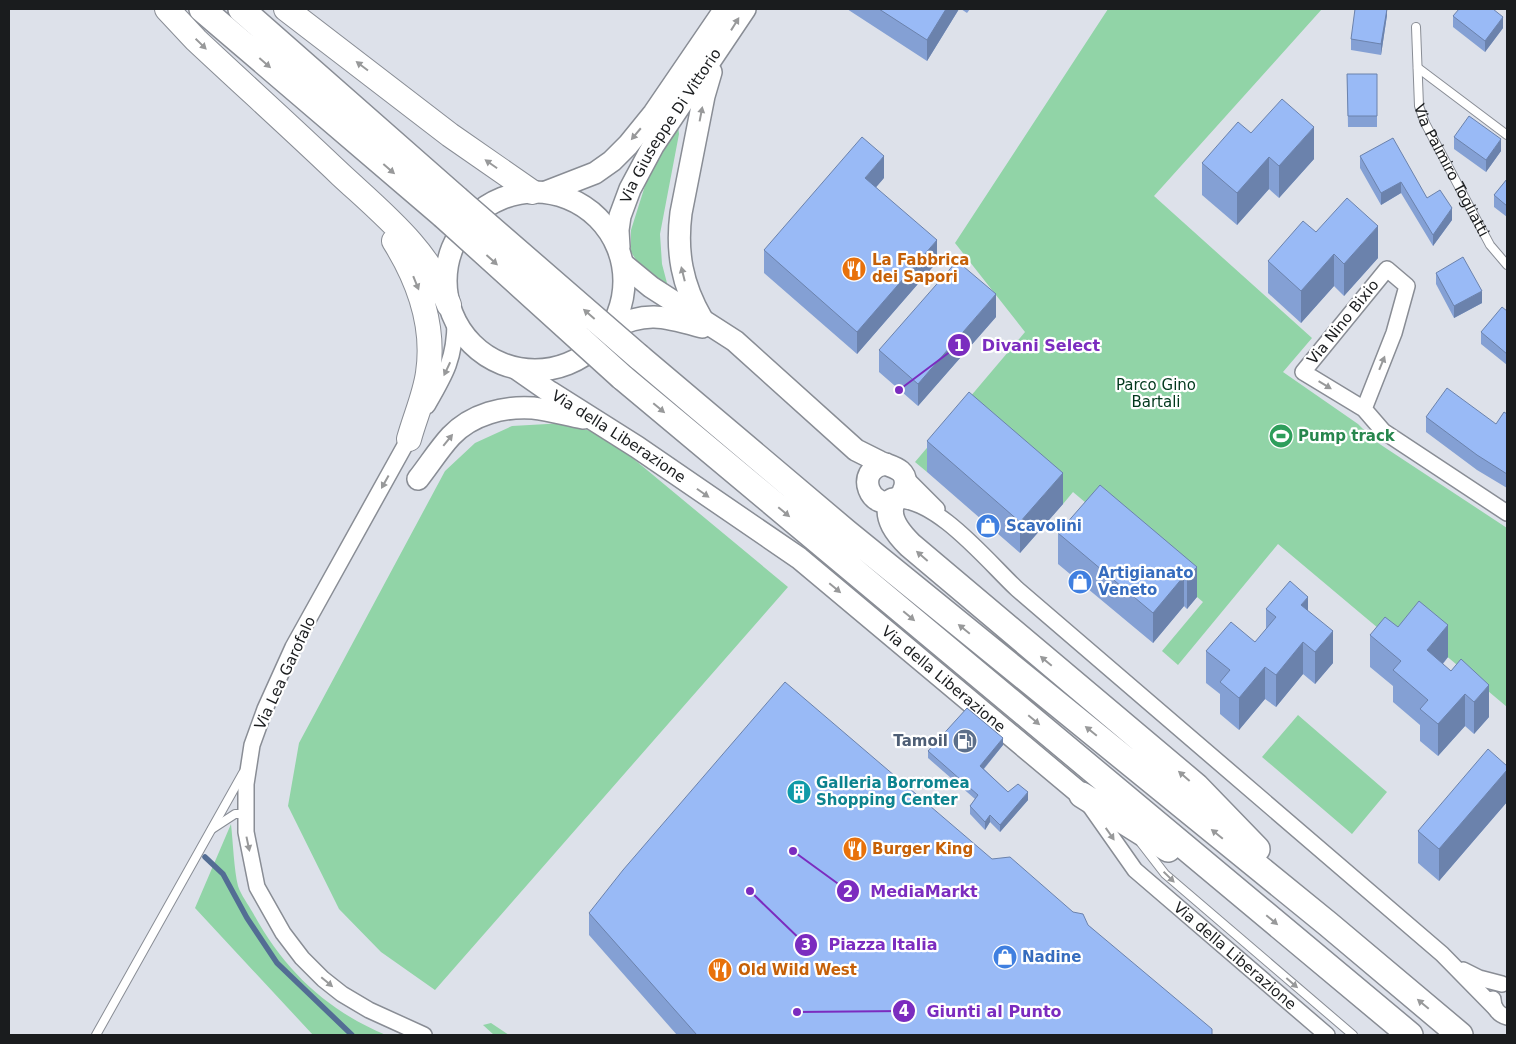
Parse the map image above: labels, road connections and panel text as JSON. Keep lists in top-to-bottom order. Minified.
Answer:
{"streets":{"main road":["Via Giuseppe Di Vittorio","Via della Liberazione"],"street":["Via Nino Bixio","Via Lea Garofalo"],"lane":["Via Palmiro Togliatti"]},"crossings":[["Via Giuseppe Di Vittorio","Via della Liberazione"],["Via Giuseppe Di Vittorio","Via Lea Garofalo"],["Via della Liberazione","Via Lea Garofalo"]],"one_way":["Via Lea Garofalo"],"parks":["Parco Gino Bartali"],"places":{"restaurant":["La Fabbrica dei Sapori","Burger King","Old Wild West"],"other":["Divani Select","MediaMarkt","Piazza Italia","Giunti al Punto"],"sports":["Pump track"],"shop":["Scavolini","Artigianato Veneto","Nadine"],"fuel station":["Tamoil"],"building":["Galleria Borromea Shopping Center"]}}
